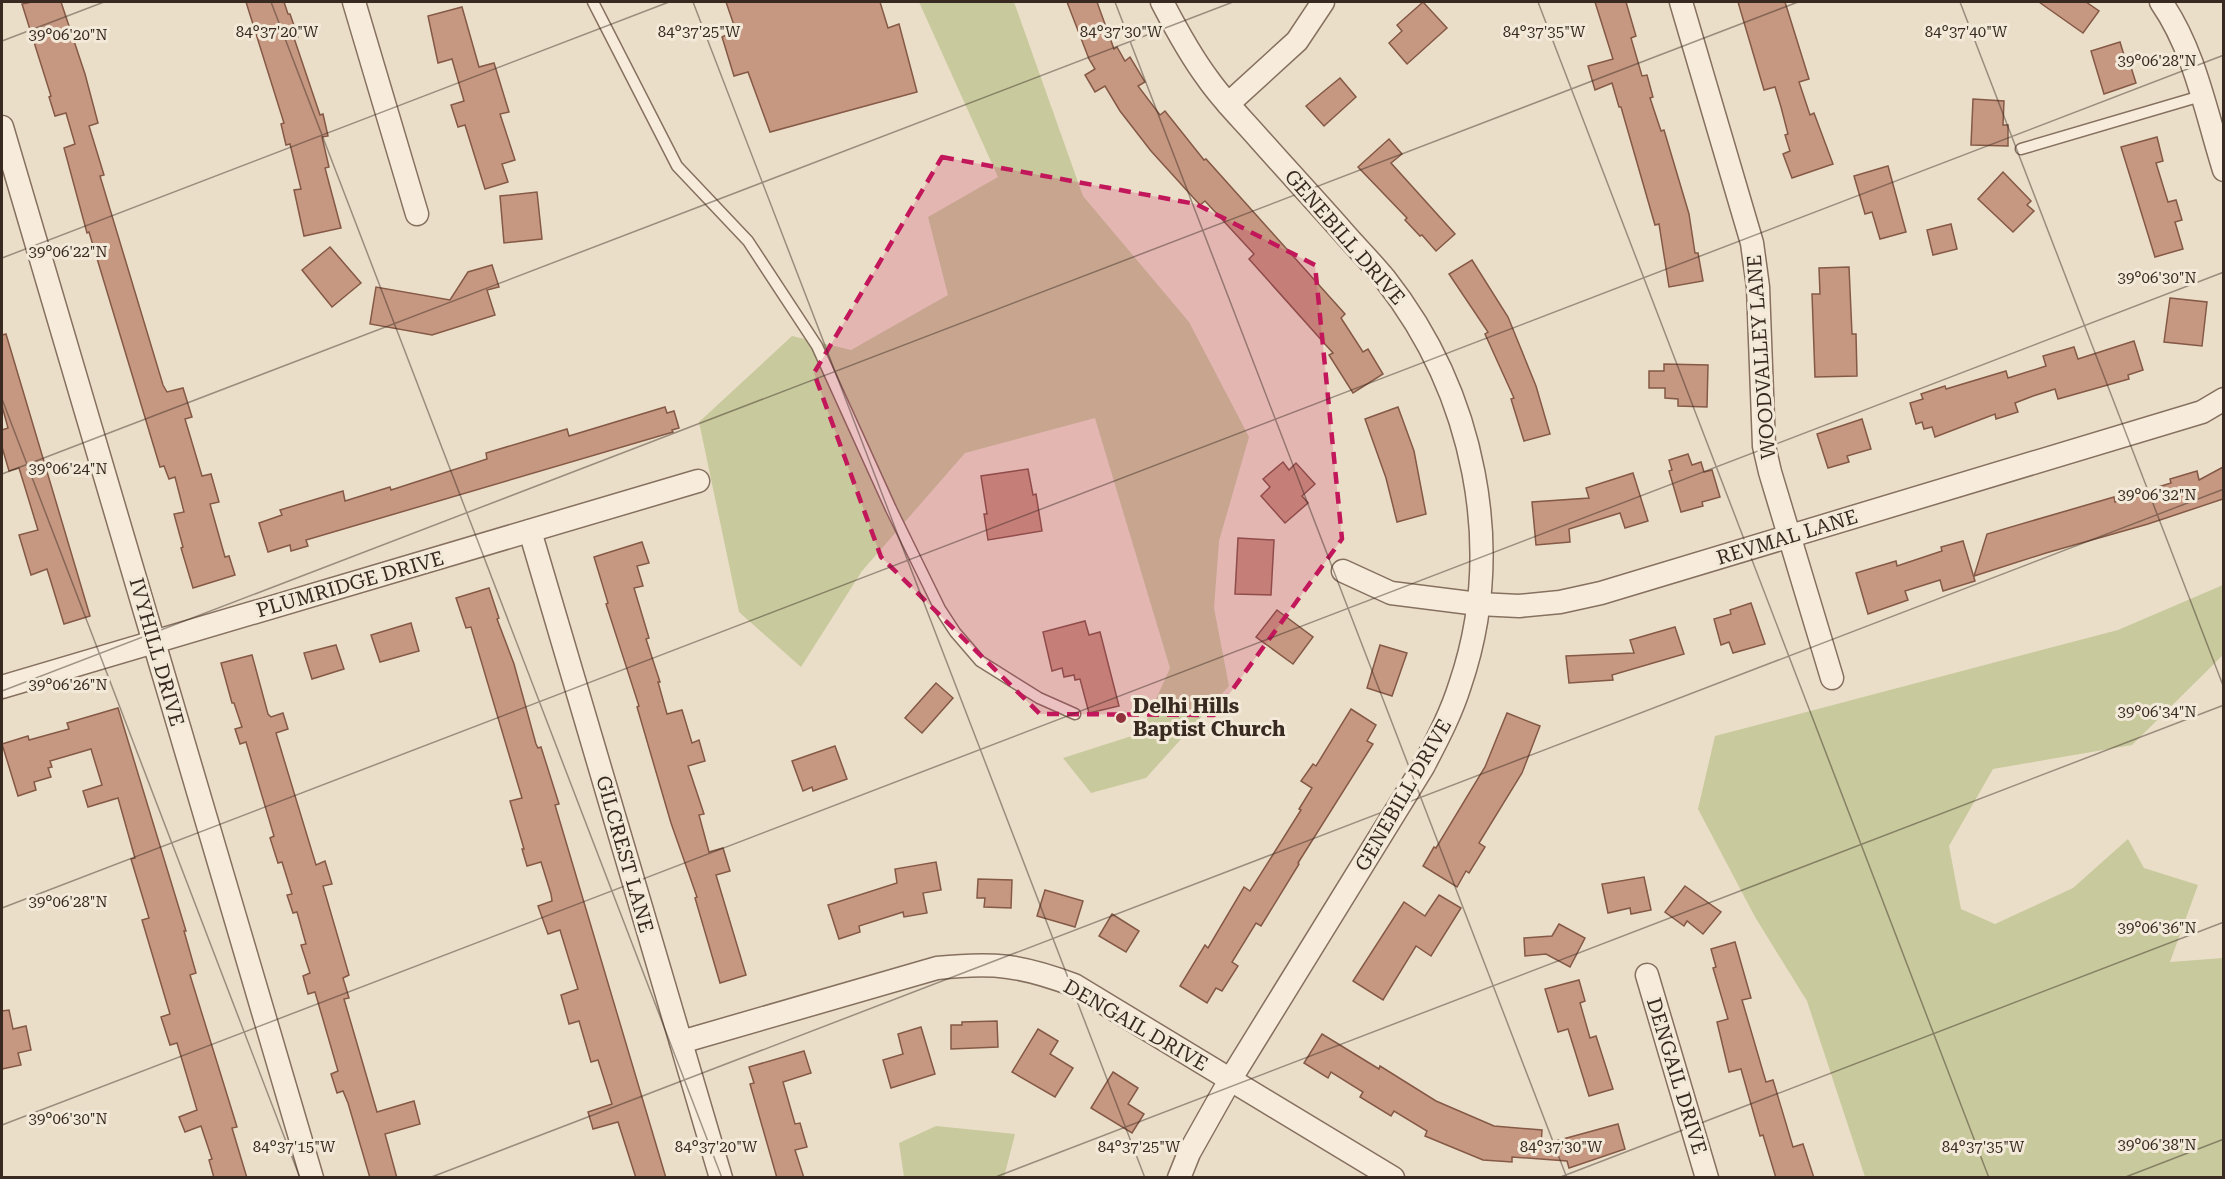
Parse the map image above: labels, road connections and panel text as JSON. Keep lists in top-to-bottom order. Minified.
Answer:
{"streets":{"street":["GENEBILL DRIVE","WOODVALLEY LANE","REVMAL LANE","PLUMRIDGE DRIVE","IVYHILL DRIVE","GILCREST LANE","DENGAIL DRIVE"]},"crossings":[["GENEBILL DRIVE","REVMAL LANE"],["GENEBILL DRIVE","DENGAIL DRIVE"],["WOODVALLEY LANE","REVMAL LANE"],["PLUMRIDGE DRIVE","IVYHILL DRIVE"],["PLUMRIDGE DRIVE","GILCREST LANE"],["GILCREST LANE","DENGAIL DRIVE"]],"places":["Delhi Hills Baptist Church"],"coordinates":["84°37'20\"W","84°37'25\"W","84°37'30\"W","84°37'35\"W","84°37'40\"W","39°06'20\"N","39°06'28\"N","39°06'22\"N","39°06'30\"N","39°06'24\"N","39°06'32\"N","39°06'26\"N","39°06'34\"N","39°06'36\"N","39°06'38\"N","84°37'15\"W"]}
